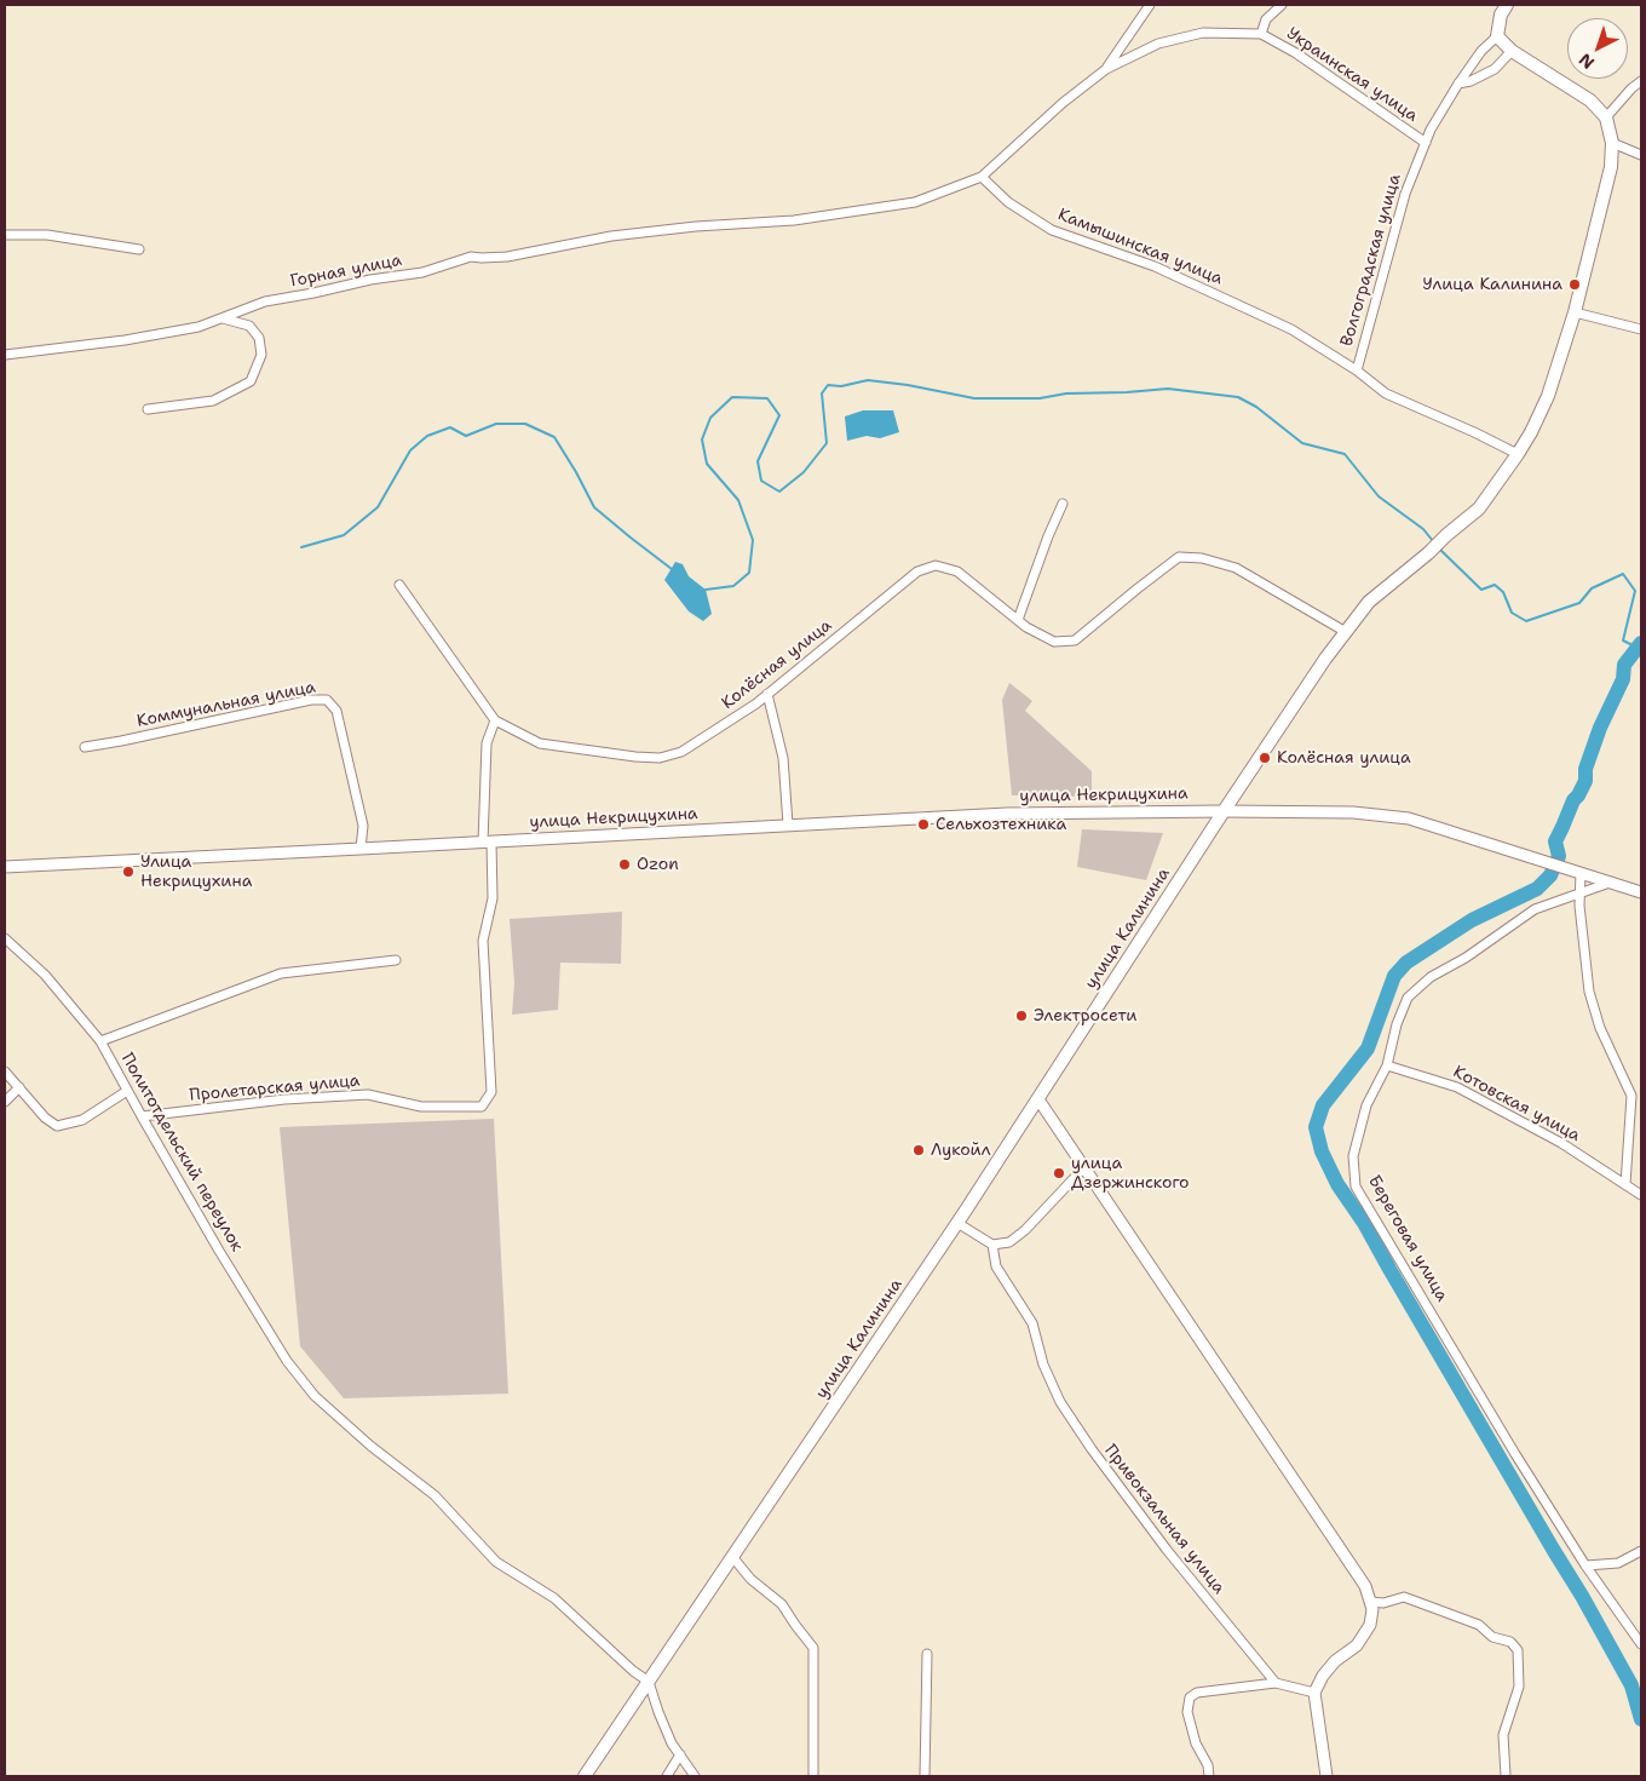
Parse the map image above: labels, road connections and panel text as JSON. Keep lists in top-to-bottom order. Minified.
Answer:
{"streets":{"main road":["Волгоградская улица","улица Калинина"],"street":["Украинская улица","Камышинская улица","Горная улица","Колёсная улица","Коммунальная улица","улица Некрицухина","Пролетарская улица","Котовская улица","Политотдельский переулок","Береговая улица","Привокзальная улица"]},"crossings":[["Украинская улица","Камышинская улица"],["Украинская улица","Волгоградская улица"],["Украинская улица","Горная улица"],["Камышинская улица","Волгоградская улица"],["Камышинская улица","Горная улица"],["Камышинская улица","улица Калинина"],["Колёсная улица","улица Калинина"],["Коммунальная улица","улица Некрицухина"],["улица Некрицухина","улица Калинина"],["улица Некрицухина","Пролетарская улица"],["улица Некрицухина","Береговая улица"],["улица Калинина","Политотдельский переулок"],["Пролетарская улица","Политотдельский переулок"],["Котовская улица","Береговая улица"]],"places":["Улица Калинина","Колёсная улица","Сельхозтехника","Ozon","Улица Некрицухина","Электросети","Лукойл","улица Дзержинского"],"north":"bottom left"}
